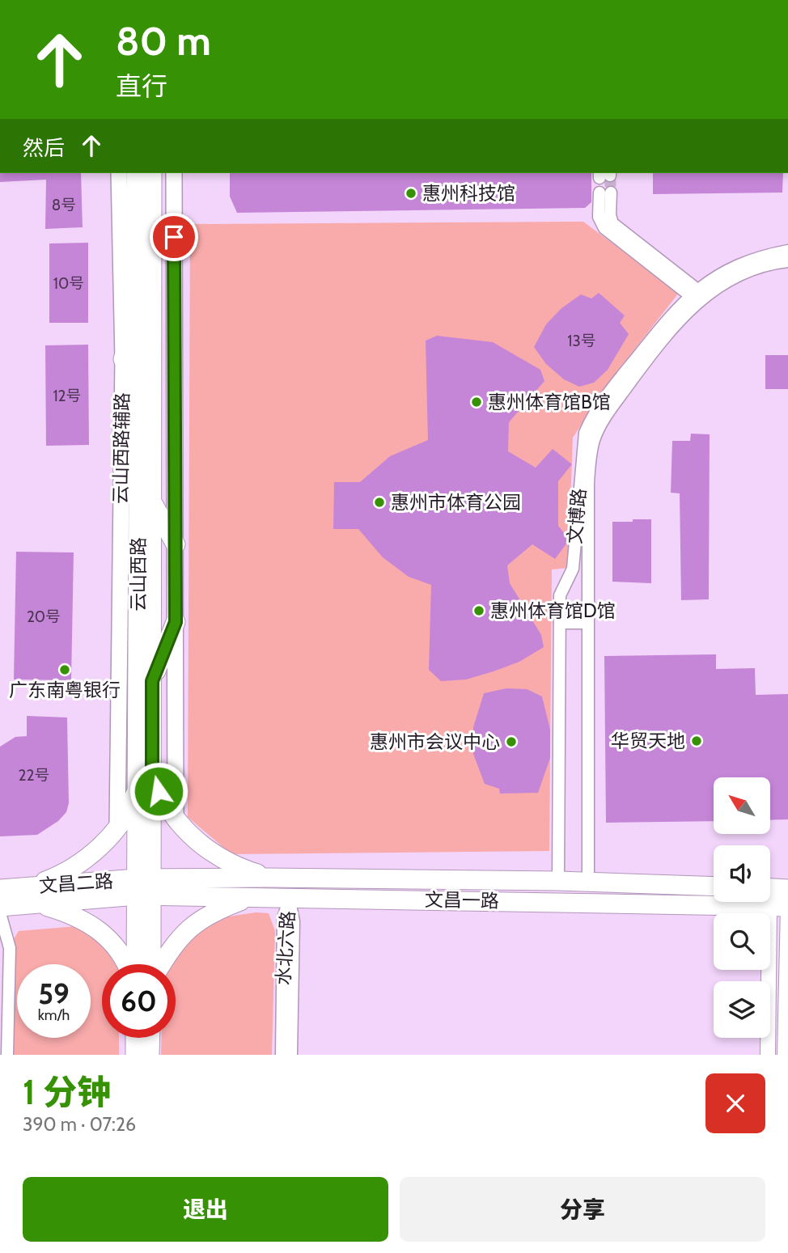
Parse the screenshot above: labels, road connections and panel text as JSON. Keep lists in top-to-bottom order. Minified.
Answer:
{"streets":{"main road":["云山西路辅路","云山西路","文昌二路","文昌一路"],"street":["文博路","水北六路"]},"crossings":[["文博路","文昌一路"],["云山西路","文昌二路"],["云山西路","文昌一路"],["文昌二路","文昌一路"],["文昌一路","水北六路"]],"places":["惠州科技馆","惠州体育馆B馆","惠州市体育公园","惠州体育馆D馆","广东南粤银行","华贸天地","惠州市会议中心"],"house_numbers":["8号","10号","13号","12号","20号","22号"],"north":"top left","page":{"turn":["80 m","直行"],"then":"然后","speed":"59 km/h","limit":"60","heading":["1 分钟","390 m · 07:26"],"buttons":["退出","分享"]}}
